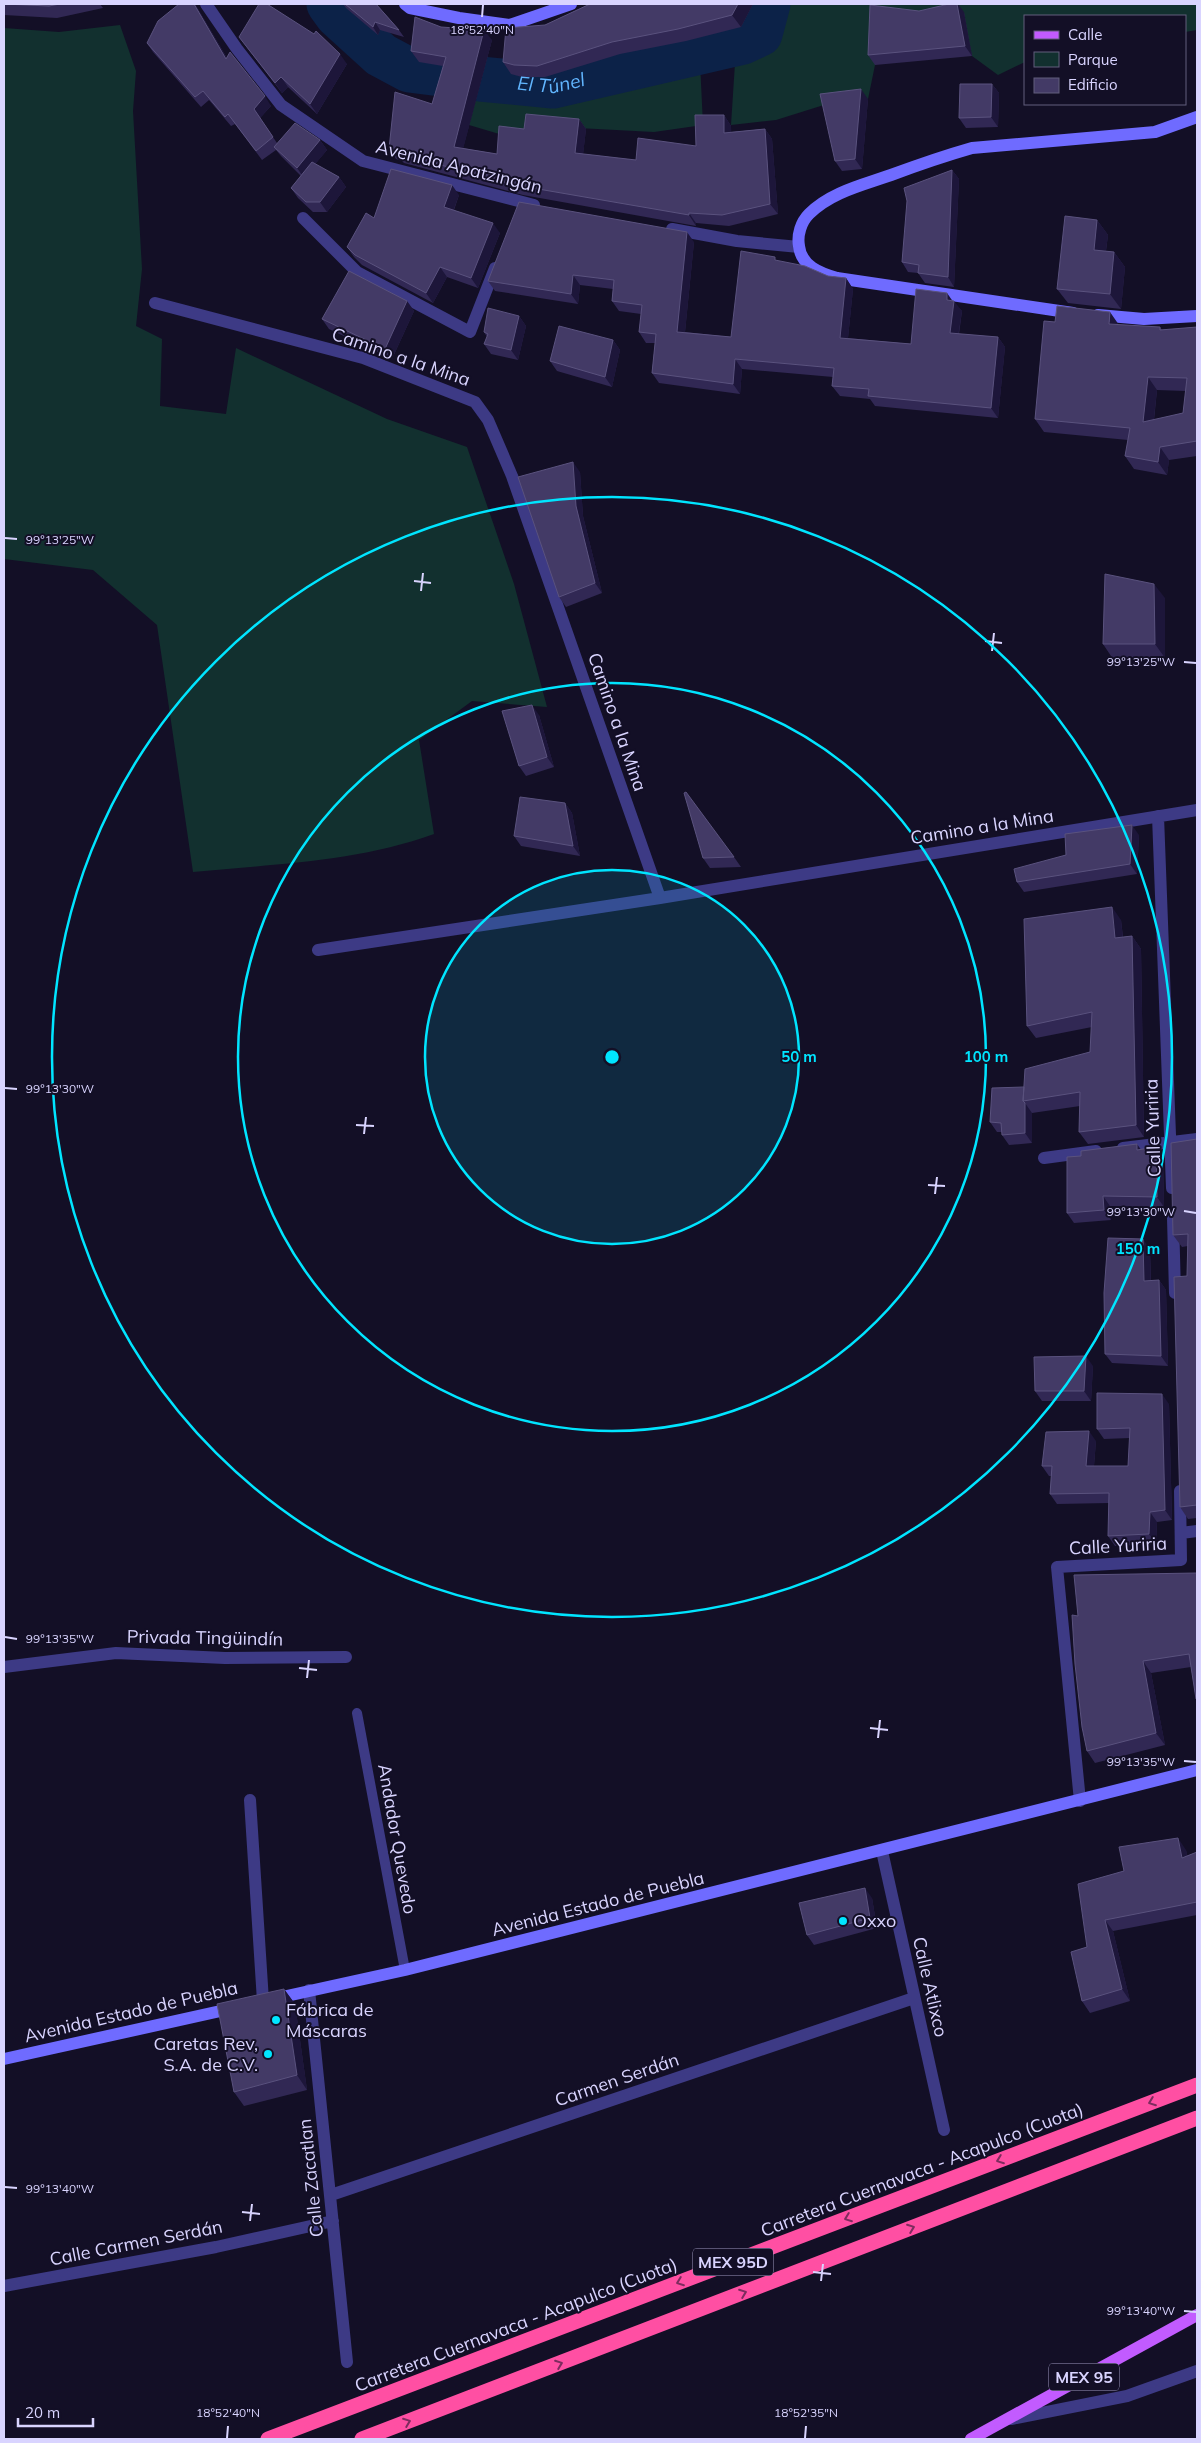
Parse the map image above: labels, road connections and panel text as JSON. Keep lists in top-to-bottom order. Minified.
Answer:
{"streets":{"highway":["Carretera Cuernavaca - Acapulco (Cuota)","MEX 95D"],"main road":["MEX 95"],"street":["Avenida Apatzingán","Camino a la Mina","Calle Yuriria","Privada Tingüindín","Avenida Estado de Puebla","Calle Atlixco","Carmen Serdán","Calle Zacatlan","Calle Carmen Serdán"],"lane":["Andador Quevedo"]},"crossings":[["Camino a la Mina","Calle Yuriria"],["Calle Yuriria","Avenida Estado de Puebla"],["Andador Quevedo","Avenida Estado de Puebla"],["Avenida Estado de Puebla","Calle Atlixco"],["Avenida Estado de Puebla","Calle Zacatlan"],["Calle Atlixco","Carmen Serdán"],["Carmen Serdán","Calle Zacatlan"],["Calle Zacatlan","Calle Carmen Serdán"]],"water":["El Túnel"],"places":["Oxxo","Fábrica de Máscaras","Caretas Rev, S.A. de C.V."],"legend":["Calle","Parque","Edificio"],"scale_bar":"20 m","coordinates":["18°52'40\"N","99°13'25\"W","99°13'30\"W","99°13'35\"W","99°13'40\"W","18°52'35\"N"],"rings":["50 m","100 m","150 m"]}
